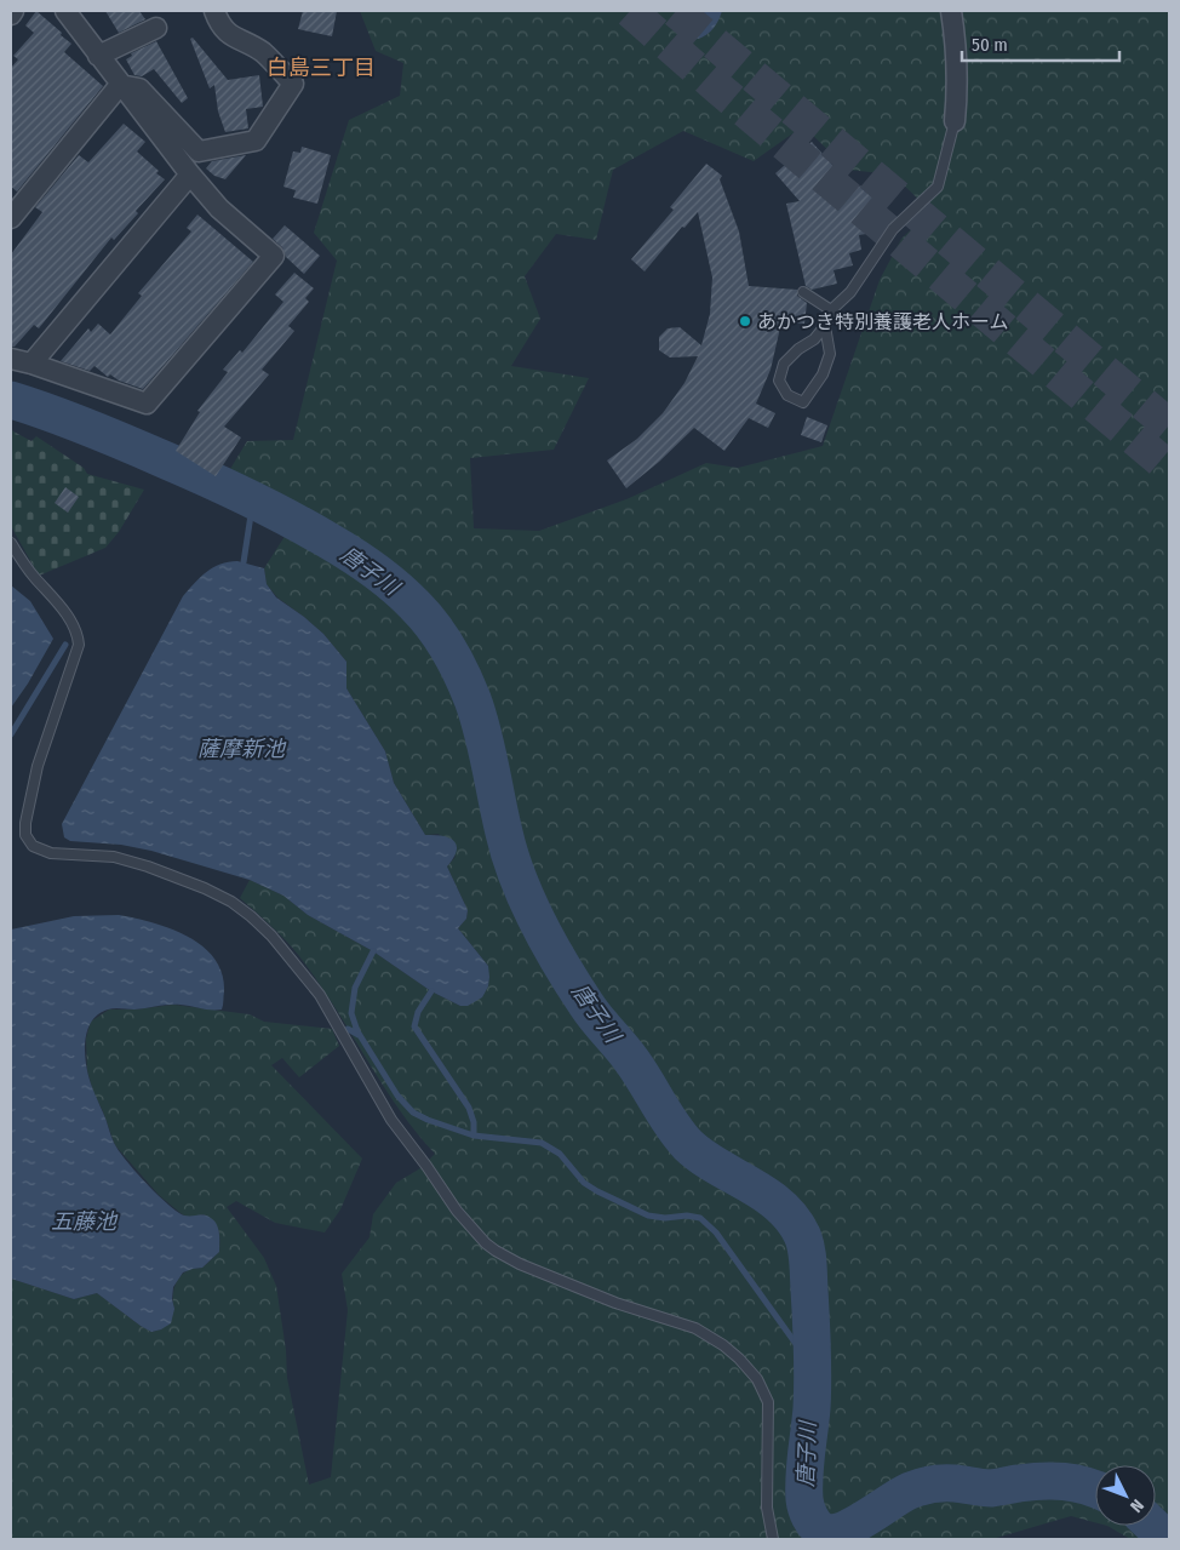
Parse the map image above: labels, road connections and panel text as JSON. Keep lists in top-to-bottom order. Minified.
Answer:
{"districts":["白島三丁目"],"water":["唐子川","薩摩新池","五藤池"],"places":["あかつき特別養護老人ホーム"],"scale_bar":"50 m","north":"bottom right"}
